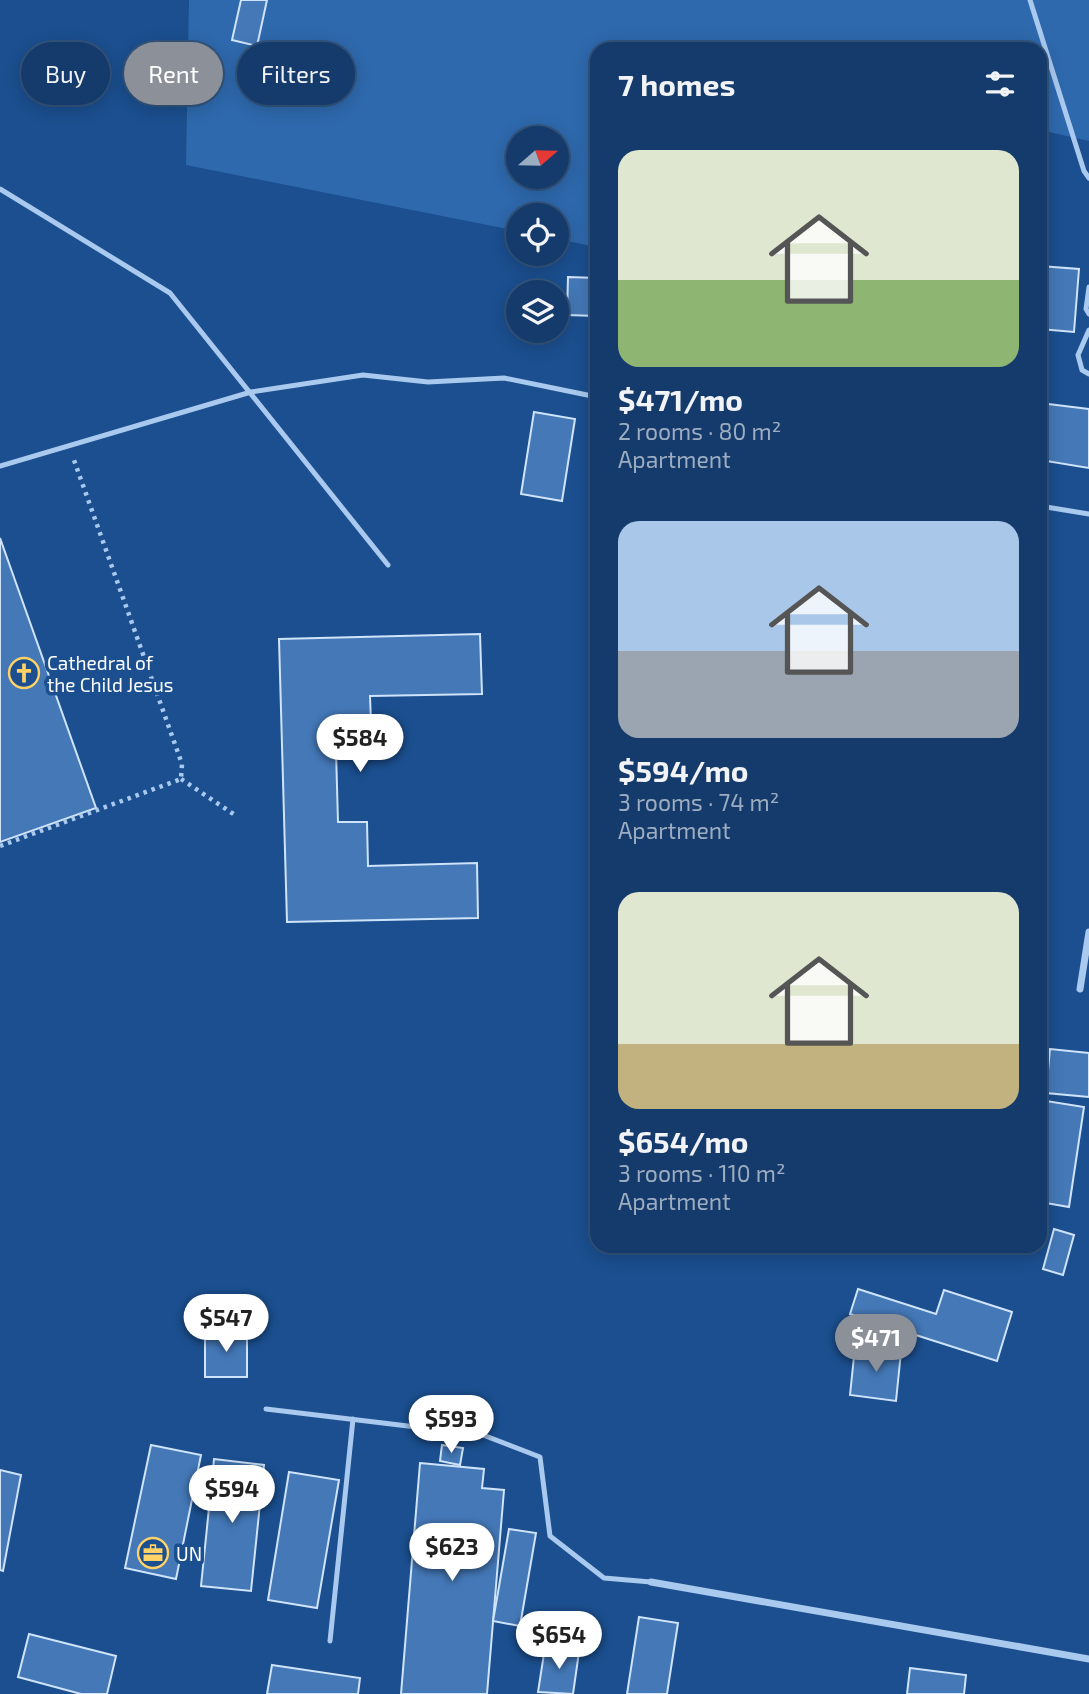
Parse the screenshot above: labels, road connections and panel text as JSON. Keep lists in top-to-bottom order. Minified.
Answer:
{"places":{"church":["Cathedral of the Child Jesus"],"office":["UN"]},"north":"right","page":{"chip":["Buy","Rent","Filters"],"heading":"7 homes","list":[{"name":"$471/mo","note":"2 rooms · 80 m² · Apartment"},{"name":"$594/mo","note":"3 rooms · 74 m² · Apartment"},{"name":"$654/mo","note":"3 rooms · 110 m² · Apartment"}],"price":["$584","$547","$471","$593","$594","$623","$654"]}}
